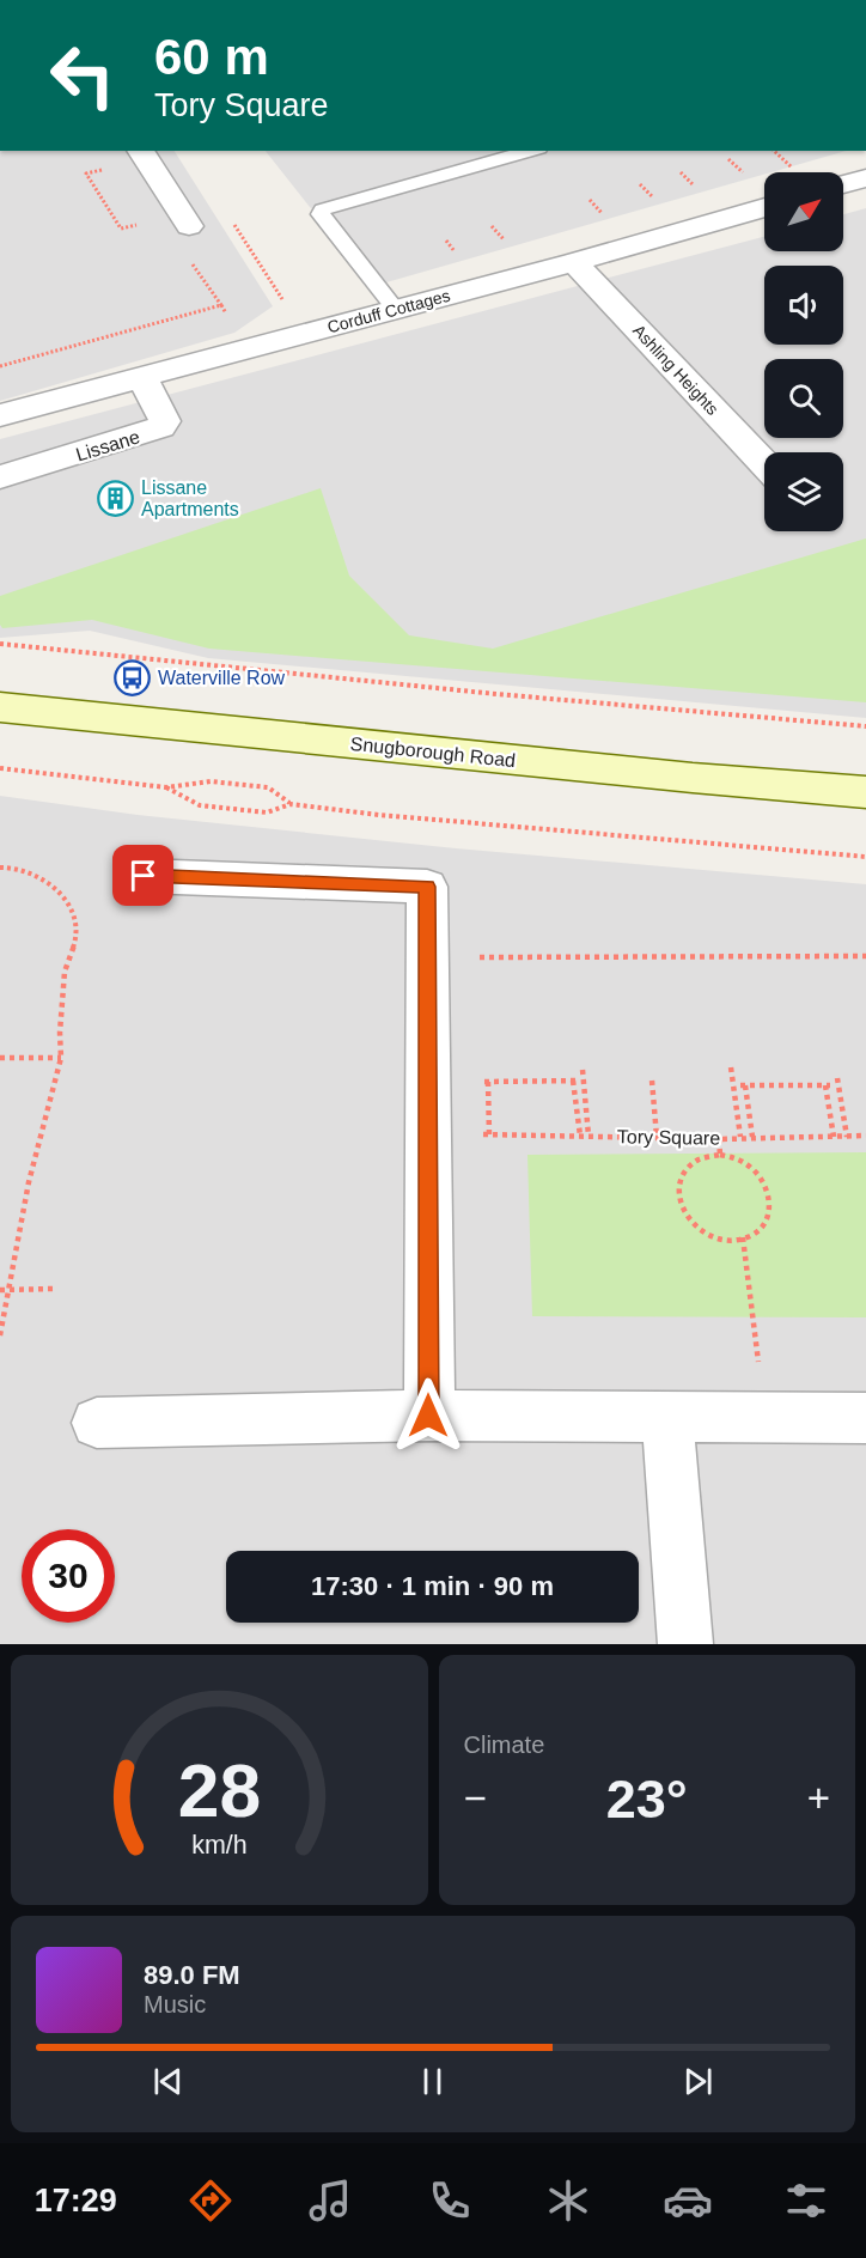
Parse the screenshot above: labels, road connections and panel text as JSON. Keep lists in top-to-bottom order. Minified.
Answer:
{"streets":{"main road":["Snugborough Road"],"street":["Corduff Cottages","Ashling Heights","Lissane"],"path":["Tory Square"]},"crossings":[["Corduff Cottages","Ashling Heights"],["Corduff Cottages","Lissane"]],"places":{"building":["Lissane Apartments"],"bus stop":["Waterville Row"]},"north":"top right","page":{"turn":["60 m","Tory Square"],"limit":"30","trip":"17:30 · 1 min · 90 m","tile":"Climate","heat":["−","23°","+"],"song":["89.0 FM","Music"],"tabs":"17:29","gauge":["28","km/h"]}}
